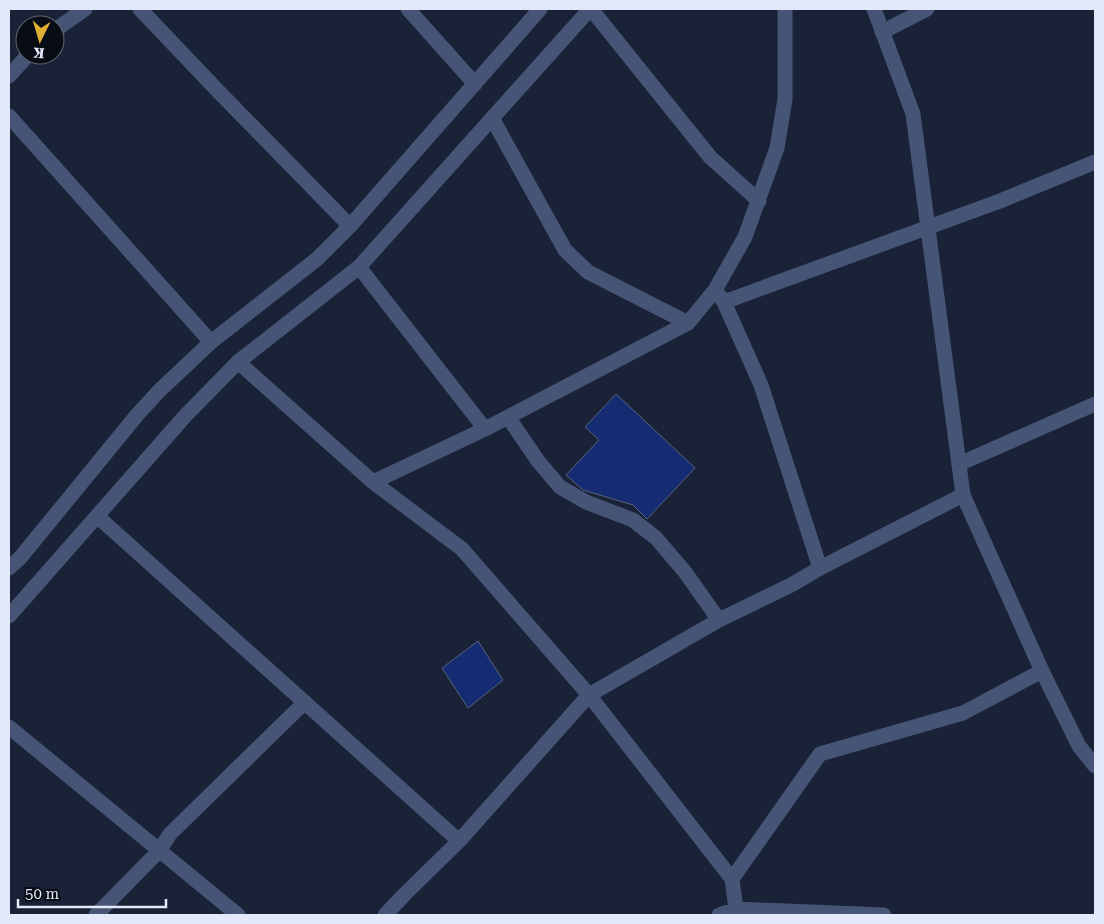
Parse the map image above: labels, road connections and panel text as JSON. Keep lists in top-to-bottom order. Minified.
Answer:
{"scale_bar":"50 m","north":"bottom"}
